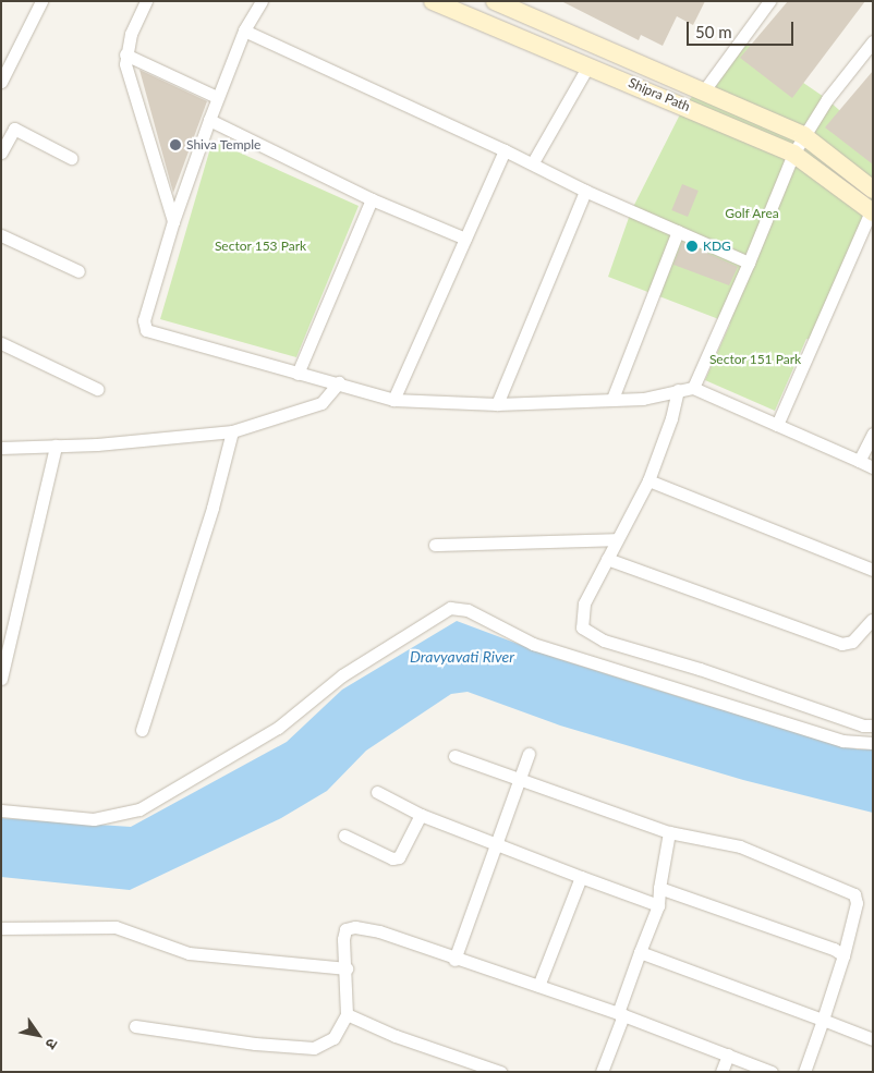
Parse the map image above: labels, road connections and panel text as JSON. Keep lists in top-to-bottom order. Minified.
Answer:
{"streets":{"street":["Shipra Path"]},"water":["Dravyavati River"],"parks":["Golf Area","Sector 153 Park","Sector 151 Park"],"places":["Shiva Temple","KDG"],"scale_bar":"50 m","north":"bottom right"}
